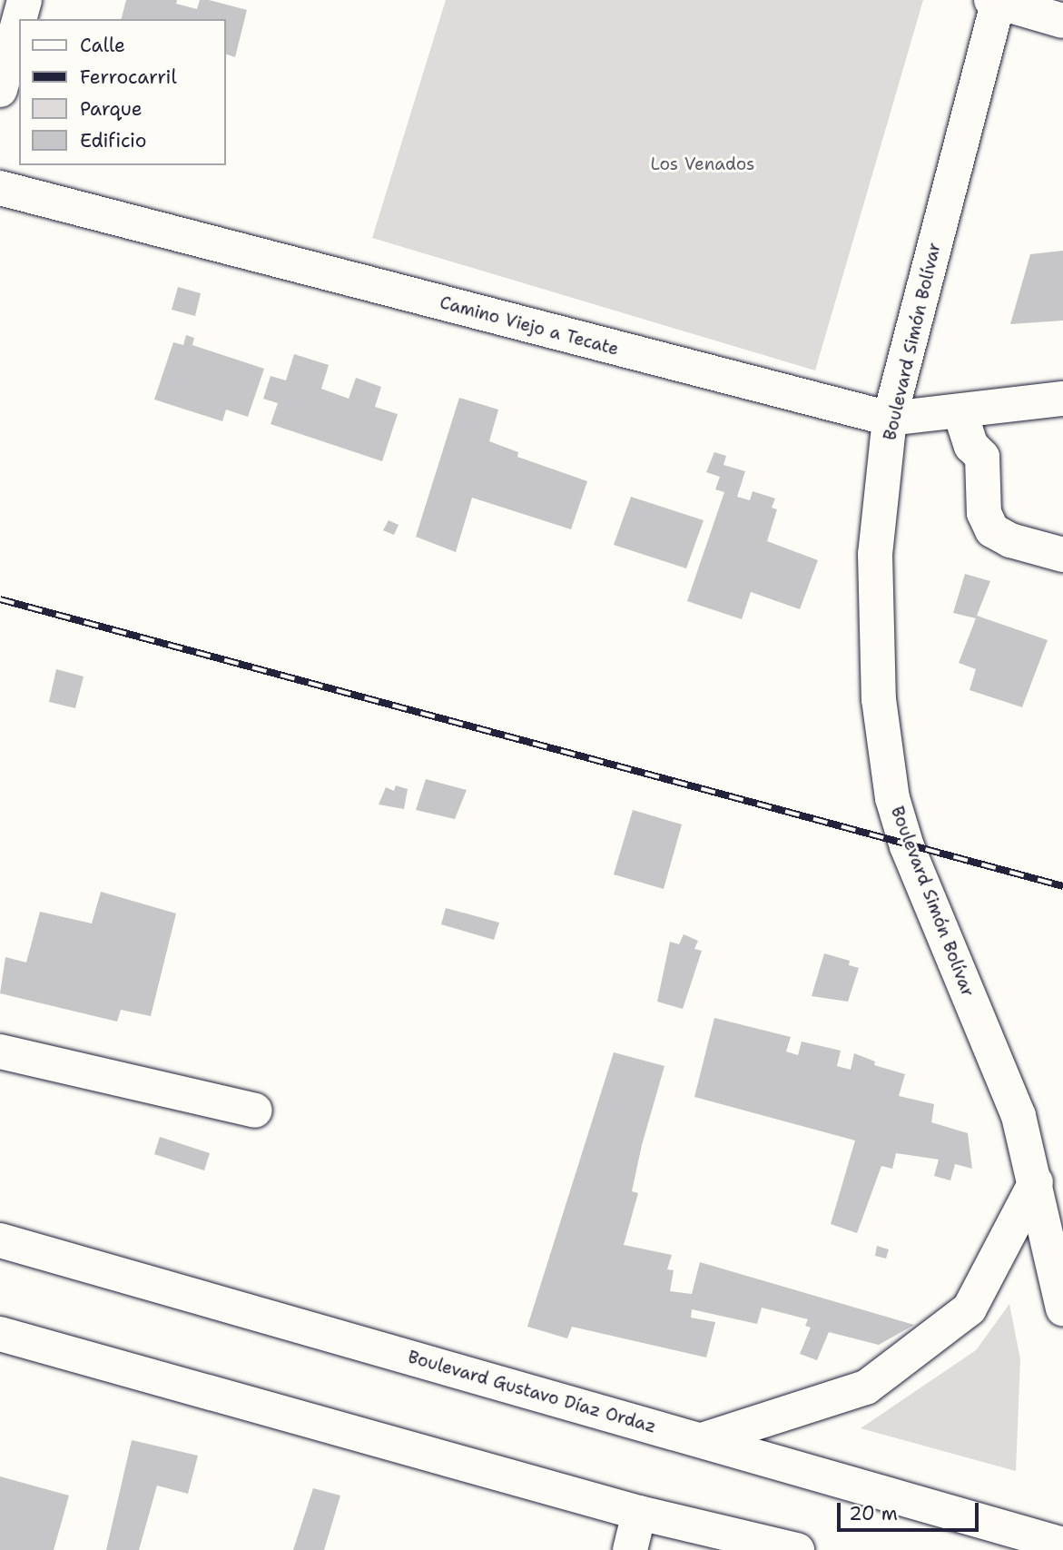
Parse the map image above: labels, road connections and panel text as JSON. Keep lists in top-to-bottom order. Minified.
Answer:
{"streets":{"main road":["Camino Viejo a Tecate","Boulevard Simón Bolívar","Boulevard Gustavo Díaz Ordaz"]},"crossings":[["Camino Viejo a Tecate","Boulevard Simón Bolívar"]],"parks":["Los Venados"],"legend":["Calle","Ferrocarril","Parque","Edificio"],"scale_bar":"20 m"}
